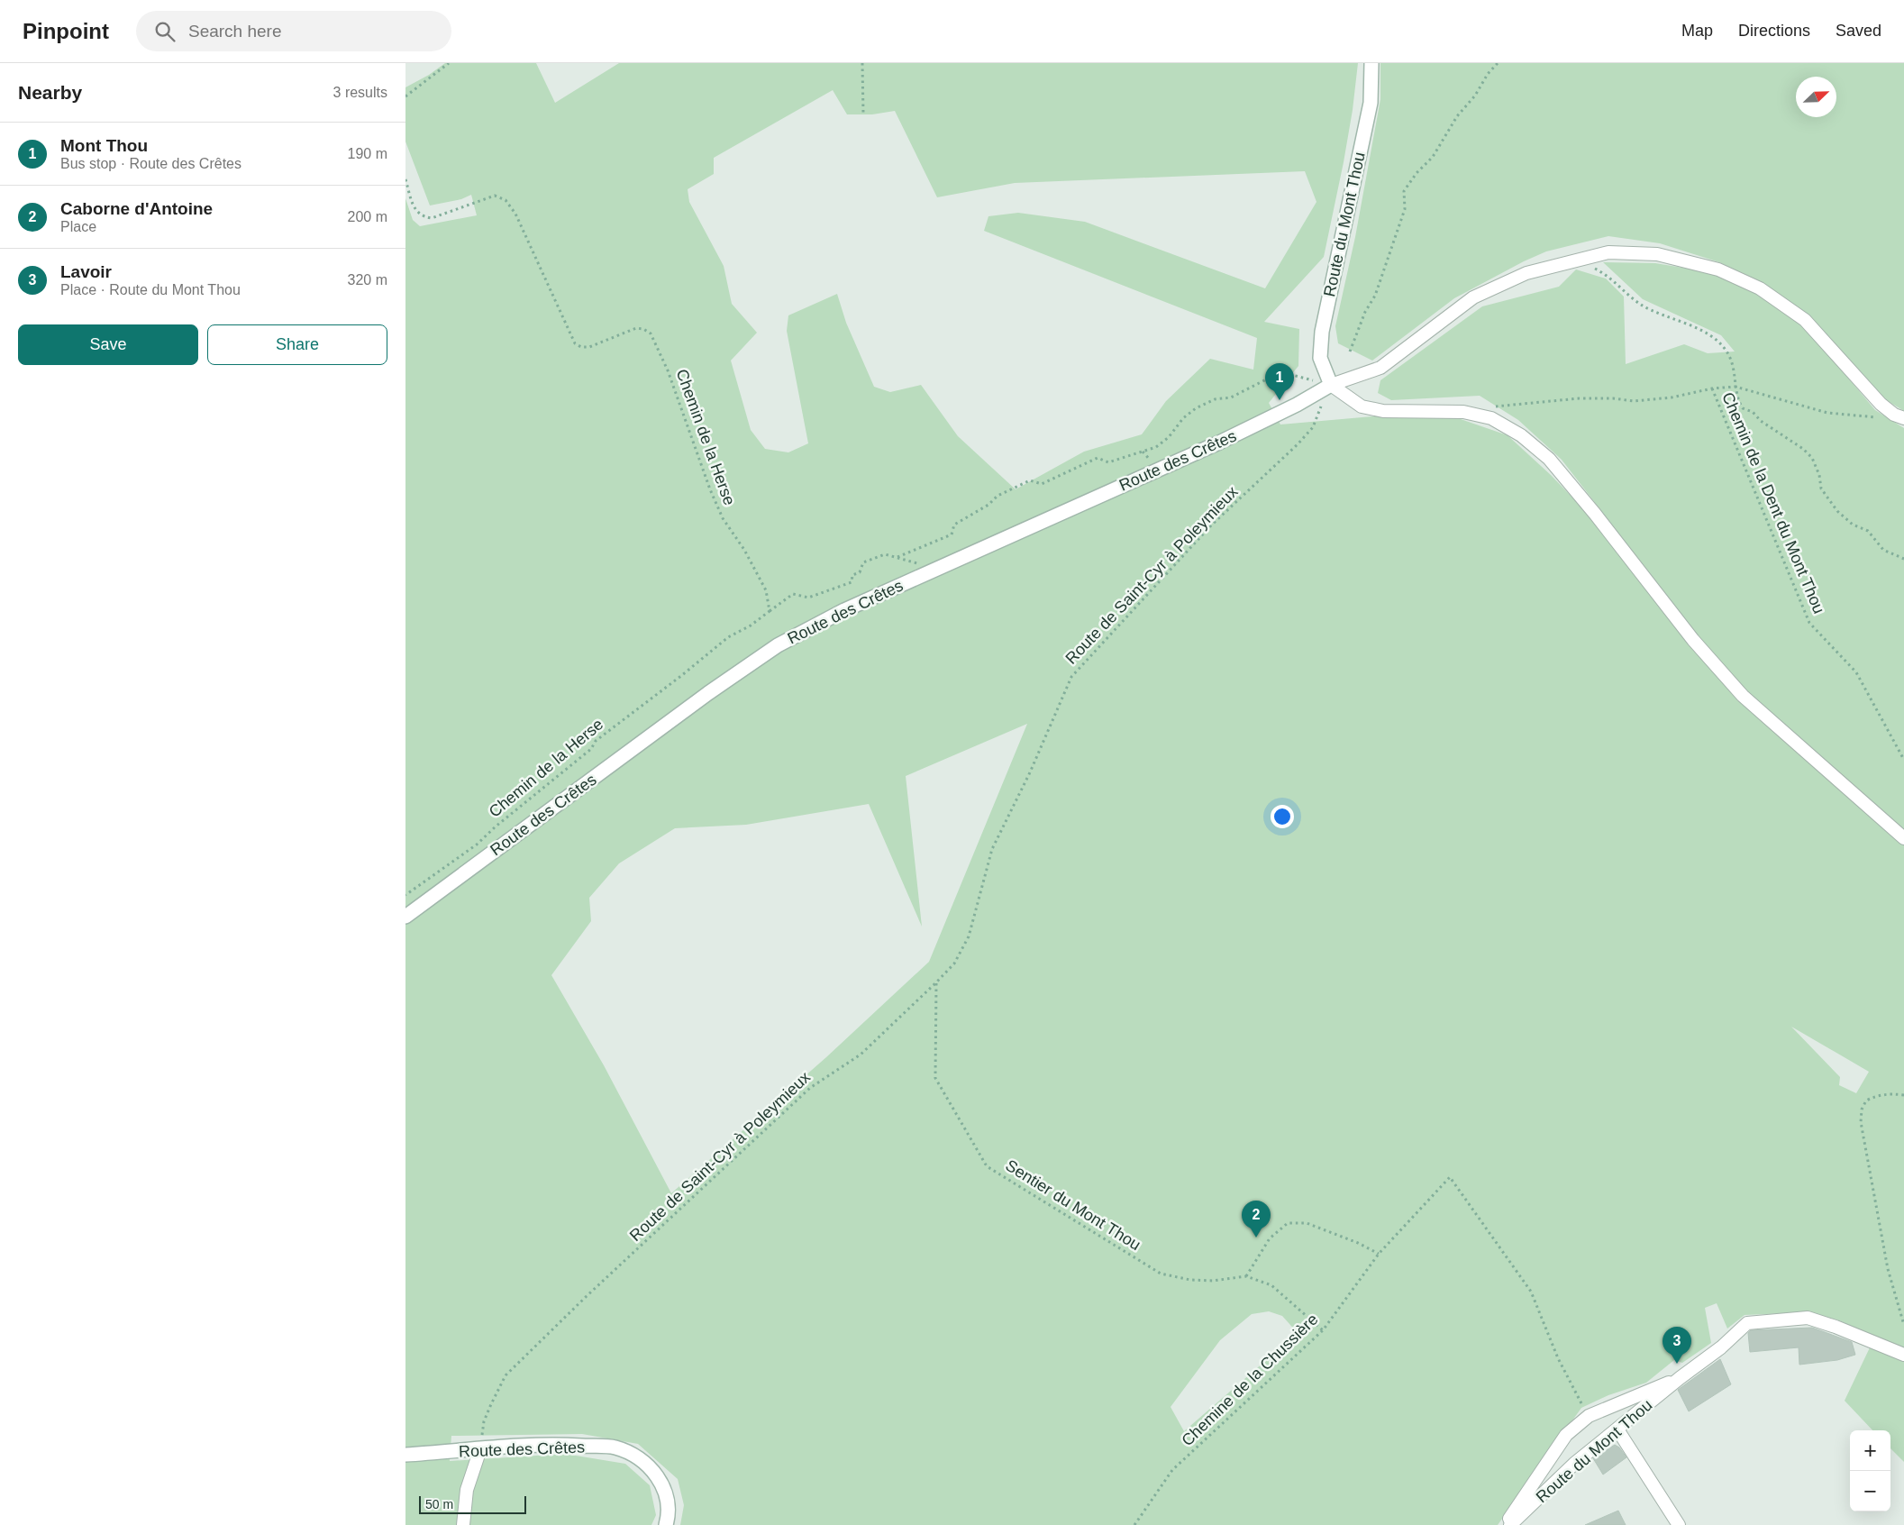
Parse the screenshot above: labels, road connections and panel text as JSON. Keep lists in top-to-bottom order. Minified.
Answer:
{"streets":{"street":["Route du Mont Thou","Route des Crêtes"],"path":["Chemin de la Herse","Chemin de la Dent du Mont Thou","Route de Saint-Cyr à Poleymieux","Sentier du Mont Thou","Chemine de la Chussière"]},"crossings":[["Route du Mont Thou","Route des Crêtes"],["Route du Mont Thou","Route de Saint-Cyr à Poleymieux"],["Route du Mont Thou","Chemine de la Chussière"],["Route des Crêtes","Route de Saint-Cyr à Poleymieux"],["Route de Saint-Cyr à Poleymieux","Sentier du Mont Thou"],["Sentier du Mont Thou","Chemine de la Chussière"]],"scale_bar":"50 m","north":"top right","page":{"header":"Pinpoint","search":"Search here","nav":["Map","Directions","Saved"],"heading":["Nearby","3 results"],"list":[{"mark":"1","name":"Mont Thou","note":"Bus stop · Route des Crêtes","value":"190 m"},{"mark":"2","name":"Caborne d'Antoine","note":"Place","value":"200 m"},{"mark":"3","name":"Lavoir","note":"Place · Route du Mont Thou","value":"320 m"}],"buttons":["Save","Share"],"pins":["1","2","3"],"map_buttons":["+","−"],"scale":"50 m"}}
